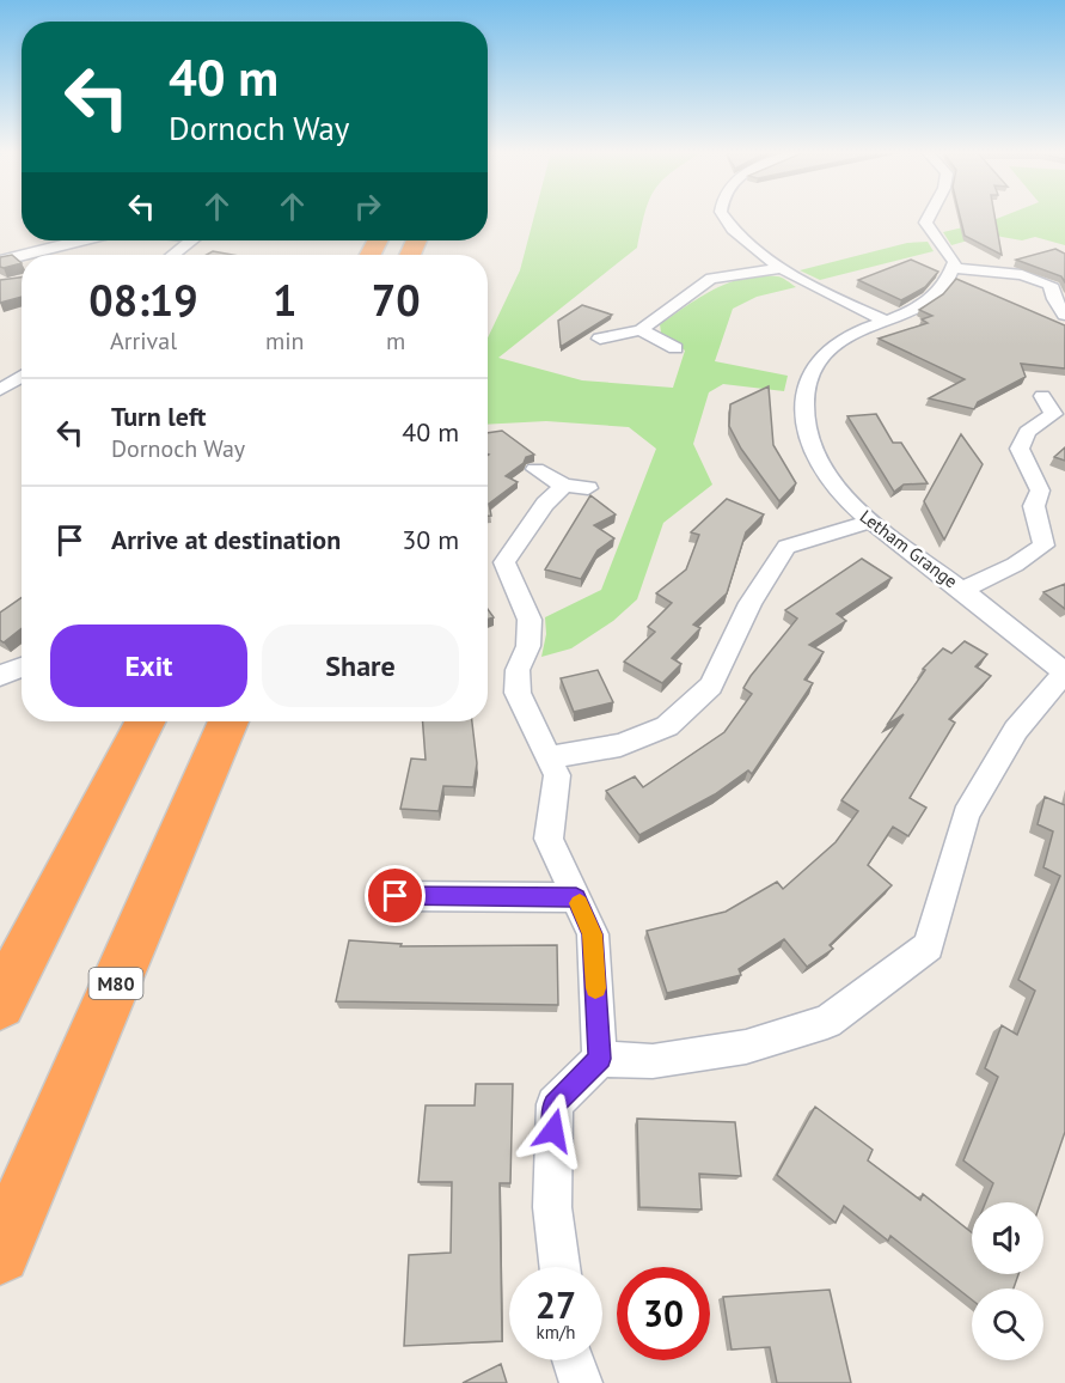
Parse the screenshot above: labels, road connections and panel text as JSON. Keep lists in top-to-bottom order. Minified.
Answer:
{"streets":{"highway":["M80"],"street":["Letham Grange"]},"page":{"turn":["40 m","Dornoch Way"],"eta":["08:19","Arrival","1","min","70","m"],"list":[{"name":"Turn left","note":"Dornoch Way","value":"40 m"},{"name":"Arrive at destination","value":"30 m"}],"buttons":["Exit","Share"],"speed":"27 km/h","limit":"30"}}
